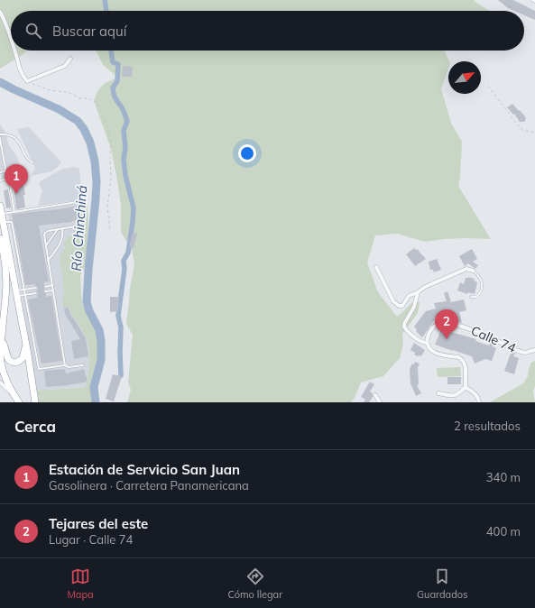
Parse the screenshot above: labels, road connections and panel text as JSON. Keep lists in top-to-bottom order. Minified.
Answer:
{"streets":{"street":["Calle 74"]},"water":["Río Chinchiná"],"north":"top right","page":{"search":"Buscar aquí","pins":["1","2"],"heading":["Cerca","2 resultados"],"list":[{"mark":"1","name":"Estación de Servicio San Juan","note":"Gasolinera · Carretera Panamericana","value":"340 m"},{"mark":"2","name":"Tejares del este","note":"Lugar · Calle 74","value":"400 m"}],"nav":["Mapa","Cómo llegar","Guardados"]}}
